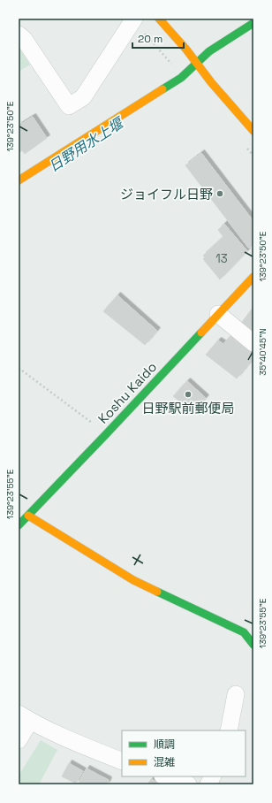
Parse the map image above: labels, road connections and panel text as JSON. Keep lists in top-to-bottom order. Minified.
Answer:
{"streets":{"street":["Koshu Kaido"]},"water":["日野用水上堰"],"places":["ジョイフル日野","日野駅前郵便局"],"house_numbers":["13"],"legend":["順調","混雑"],"scale_bar":"20 m","coordinates":["139°23'50\"E","35°40'45\"N","139°23'55\"E"]}
